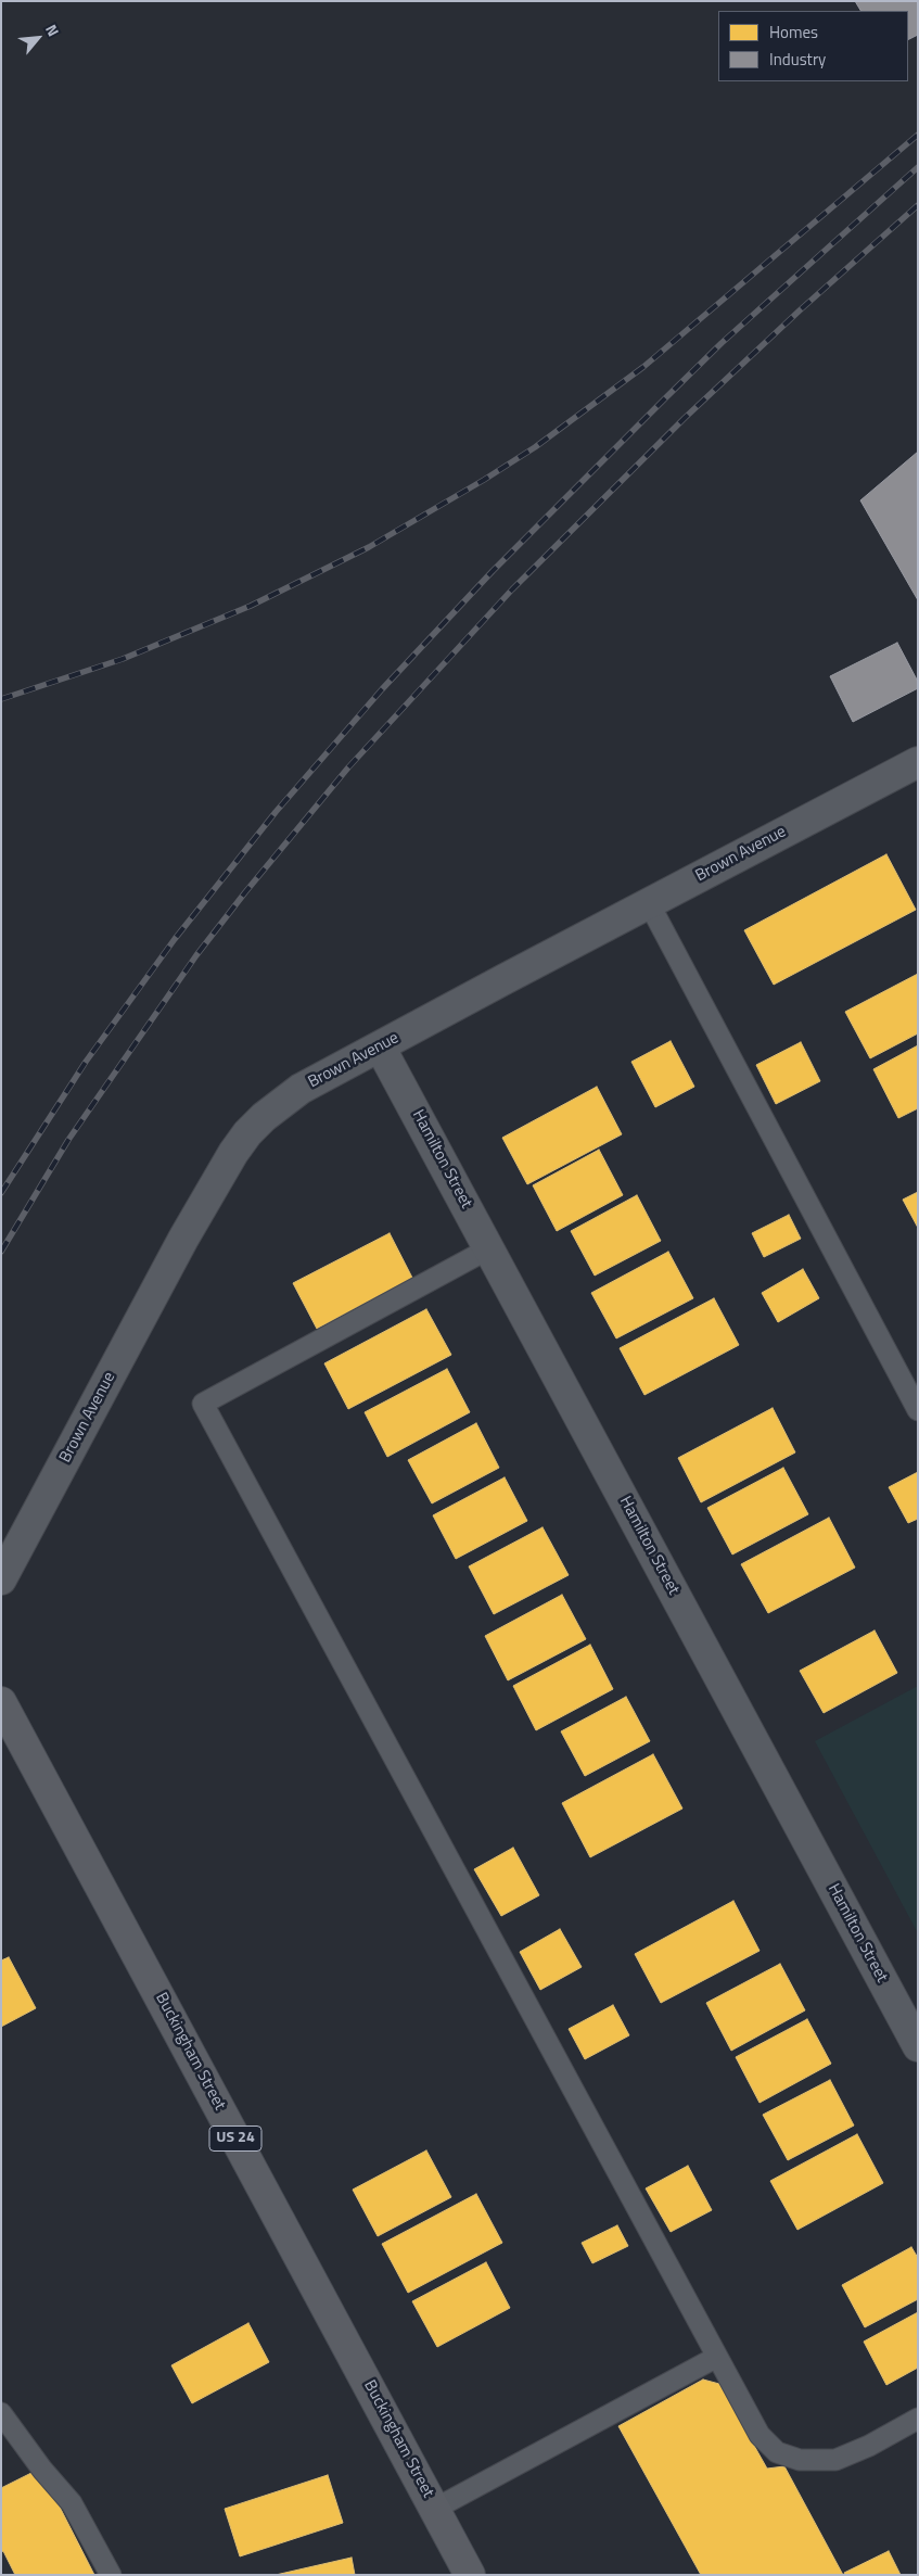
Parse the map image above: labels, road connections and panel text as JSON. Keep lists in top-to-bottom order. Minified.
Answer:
{"streets":{"main road":["Buckingham Street","US 24"],"street":["Brown Avenue","Hamilton Street"]},"crossings":[["Brown Avenue","Hamilton Street"]],"legend":["Homes","Industry"],"north":"top right"}
